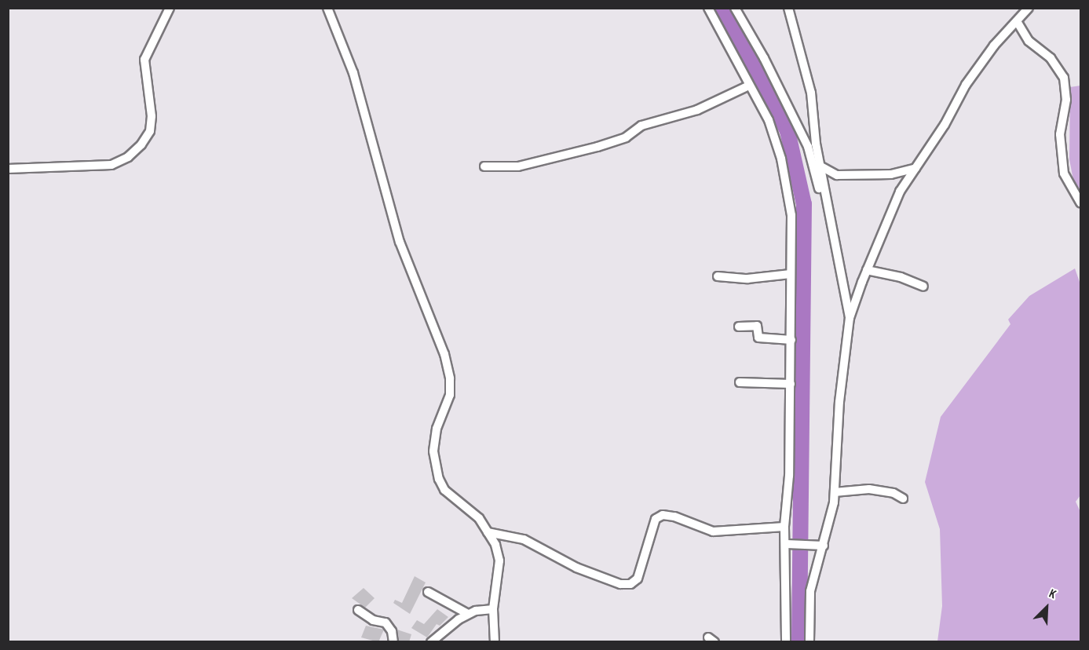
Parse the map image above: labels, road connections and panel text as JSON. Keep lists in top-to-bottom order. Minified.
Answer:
{"north":"top right"}
